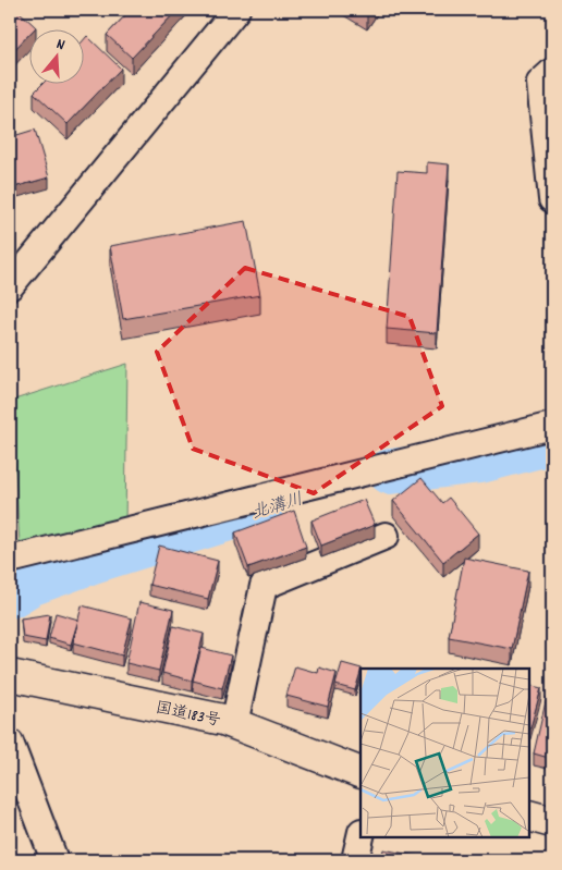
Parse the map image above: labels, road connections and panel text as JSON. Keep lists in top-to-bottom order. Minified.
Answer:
{"streets":{"highway":["国道183号"]},"water":["北溝川"],"north":"top"}
